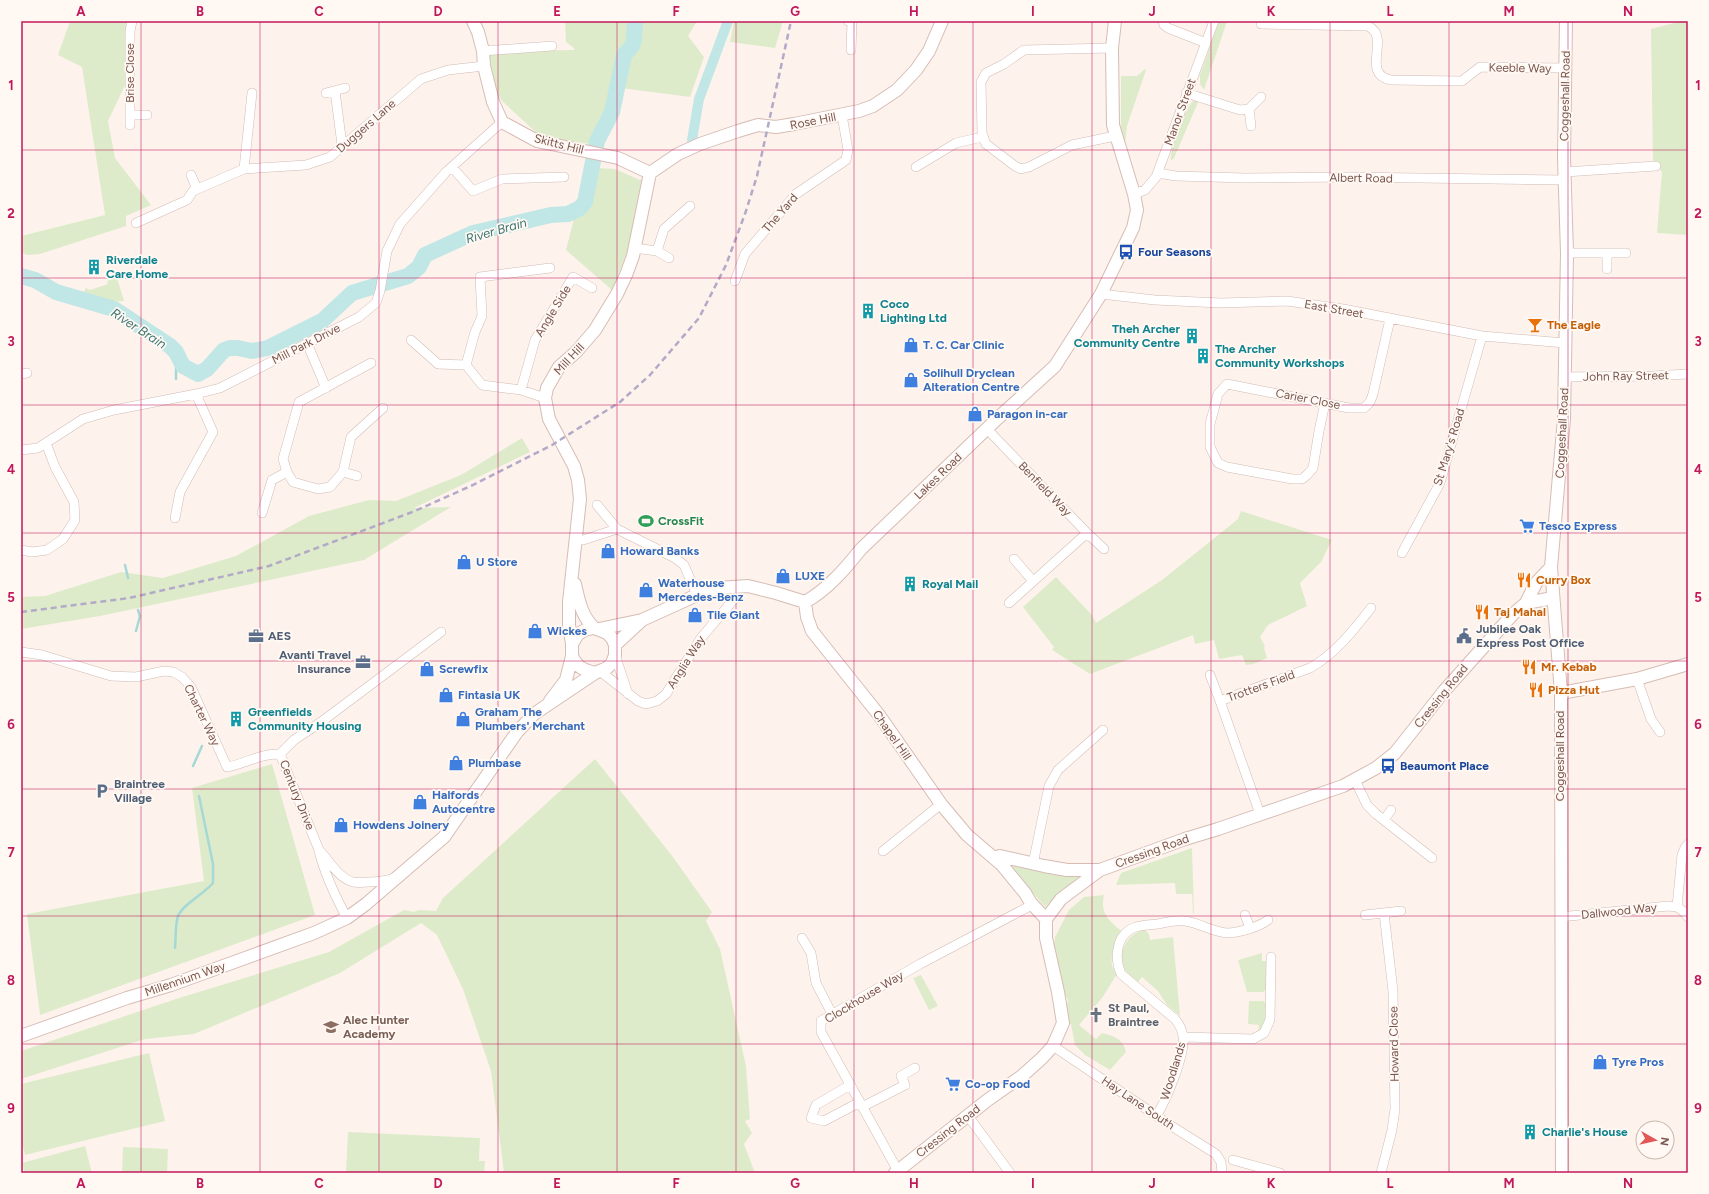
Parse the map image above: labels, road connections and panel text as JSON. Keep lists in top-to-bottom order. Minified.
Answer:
{"streets":{"main road":["Coggeshall Road","Rose Hill","Skitts Hill","Mill Hill","Lakes Road","Cressing Road","Chapel Hill","Millennium Way"],"street":["Keeble Way","Brise Close","Manor Street","Duggers Lane","Albert Road","The Yard","East Street","Angle Side","Mill Park Drive","John Ray Street","Carier Close","St Mary's Road","Benfield Way","Anglia Way","Trotters Field","Charter Way","Century Drive","Dallwood Way","Clockhouse Way","Howard Close","Woodlands","Hay Lane South"]},"crossings":[["Keeble Way","Coggeshall Road"],["Coggeshall Road","Albert Road"],["Coggeshall Road","East Street"],["Coggeshall Road","John Ray Street"],["Coggeshall Road","Cressing Road"],["Coggeshall Road","Dallwood Way"],["Manor Street","Albert Road"],["Manor Street","Lakes Road"],["Rose Hill","Skitts Hill"],["Rose Hill","The Yard"],["Rose Hill","Mill Hill"],["Skitts Hill","Mill Park Drive"],["Skitts Hill","Mill Hill"],["East Street","Carier Close"],["East Street","St Mary's Road"],["East Street","Lakes Road"],["Mill Hill","Anglia Way"],["Lakes Road","Benfield Way"],["Lakes Road","Chapel Hill"],["Trotters Field","Cressing Road"],["Cressing Road","Chapel Hill"],["Cressing Road","Clockhouse Way"],["Cressing Road","Hay Lane South"],["Charter Way","Century Drive"],["Chapel Hill","Clockhouse Way"],["Century Drive","Millennium Way"],["Woodlands","Hay Lane South"]],"water":["River Brain"],"places":{"bus stop":["Four Seasons","Beaumont Place"],"building":["Riverdale Care Home","Coco Lighting Ltd","Theh Archer Community Centre","The Archer Community Workshops","Royal Mail","Greenfields Community Housing","Charlie's House"],"bar":["The Eagle"],"shop":["T. C. Car Clinic","Solihull Dryclean Alteration Centre","Paragon in-car","Howard Banks","U Store","LUXE","Waterhouse Mercedes-Benz","Tile Giant","Wickes","Screwfix","Fintasia UK","Graham The Plumbers' Merchant","Plumbase","Halfords Autocentre","Howdens Joinery","Tyre Pros"],"sports":["CrossFit"],"supermarket":["Tesco Express","Co-op Food"],"restaurant":["Curry Box","Taj Mahal","Mr. Kebab","Pizza Hut"],"office":["AES","Avanti Travel Insurance"],"public building":["Jubilee Oak Express Post Office"],"parking":["Braintree Village"],"church":["St Paul, Braintree"],"school or university":["Alec Hunter Academy"]},"north":"right","grid":{"columns":["A","B","C","D","E","F","G","H","I","J","K","L","M","N"],"rows":["1","2","3","4","5","6","7","8","9"]}}
